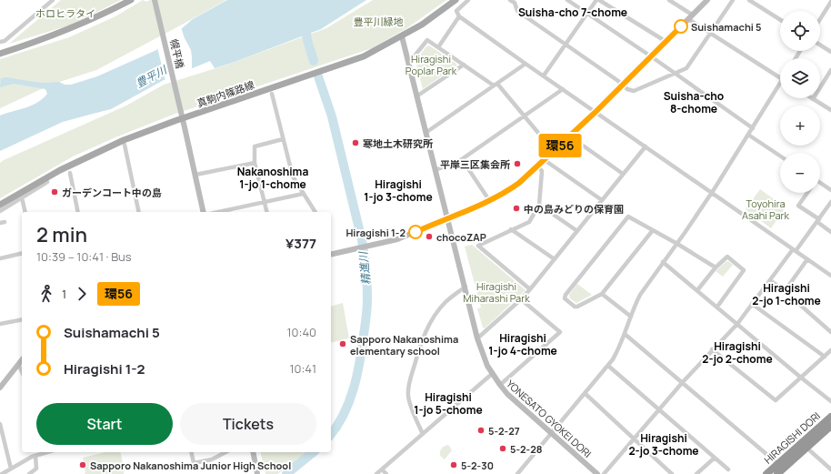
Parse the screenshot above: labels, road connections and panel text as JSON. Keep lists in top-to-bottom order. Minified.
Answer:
{"streets":{"highway":["HIRAGISHI DORI"],"main road":["真駒内篠路線"],"street":["幌平橋","YONESATO GYOKEI DORI"]},"crossings":[["幌平橋","真駒内篠路線"],["真駒内篠路線","YONESATO GYOKEI DORI"]],"districts":["Suisha-cho 7-chome","Suisha-cho 8-chome","Nakanoshima 1-jo 1-chome","Hiragishi 1-jo 3-chome","Hiragishi 2-jo 1-chome","Hiragishi 1-jo 4-chome","Hiragishi 2-jo 2-chome","Hiragishi 1-jo 5-chome","Hiragishi 2-jo 3-chome"],"water":["豊平川","精進川"],"parks":["ホロヒラタイ","豊平川緑地","Hiragishi Poplar Park","Toyohira Asahi Park","Hiragishi Miharashi Park"],"places":["Suishamachi 5","寒地土木研究所","平岸三区集会所","ガーデンコート中の島","中の島みどりの保育園","Hiragishi 1-2","chocoZAP","Sapporo Nakanoshima elementary school","5-2-27","5-2-28","Sapporo Nakanoshima Junior High School","5-2-30"],"lines":["bus line 環56"],"page":{"on_map":"環56","map_buttons":["+","−"],"heading":["2 min","10:39 – 10:41 · Bus","¥377"],"legs":["1","環56"],"list":[{"name":"Suishamachi 5","value":"10:40"},{"name":"Hiragishi 1-2","value":"10:41"}],"buttons":["Start","Tickets"]}}
